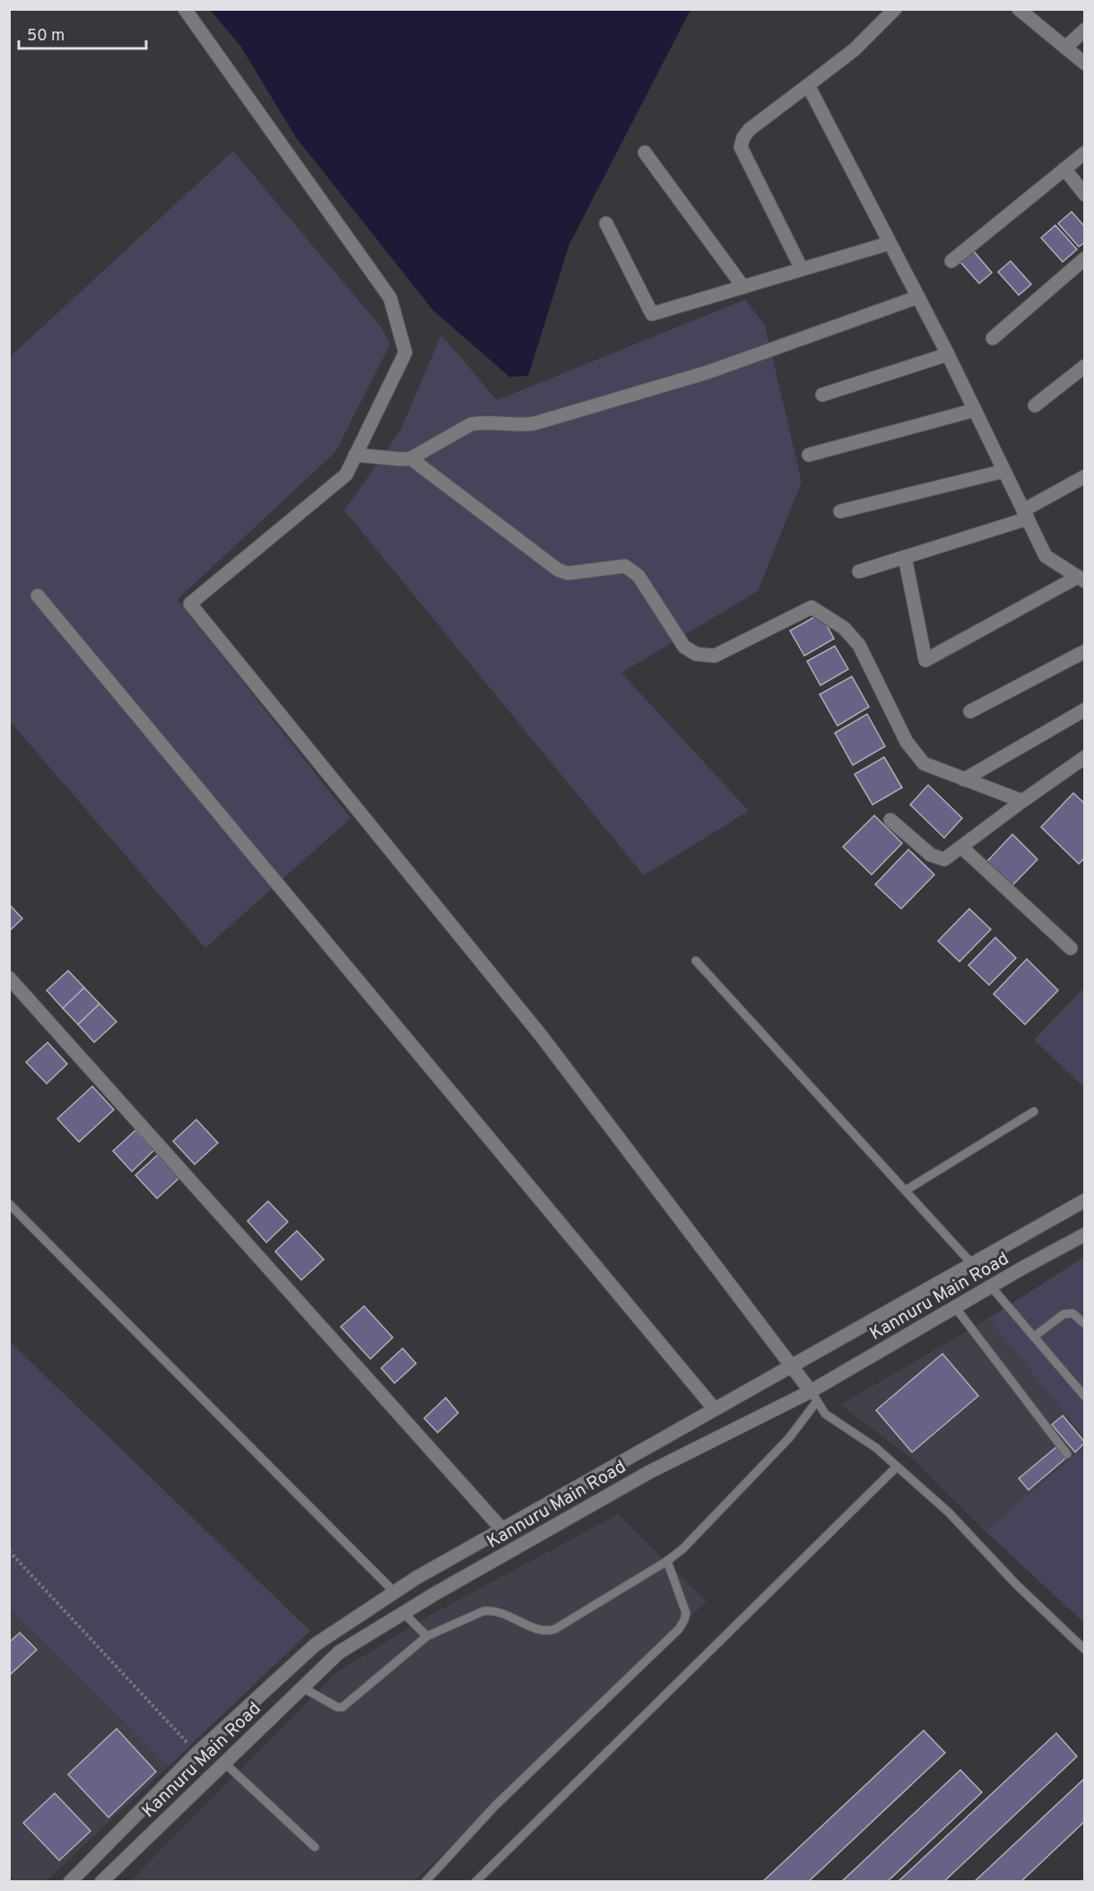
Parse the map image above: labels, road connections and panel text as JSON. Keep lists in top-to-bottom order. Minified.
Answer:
{"streets":{"street":["Kannuru Main Road"]},"scale_bar":"50 m"}
